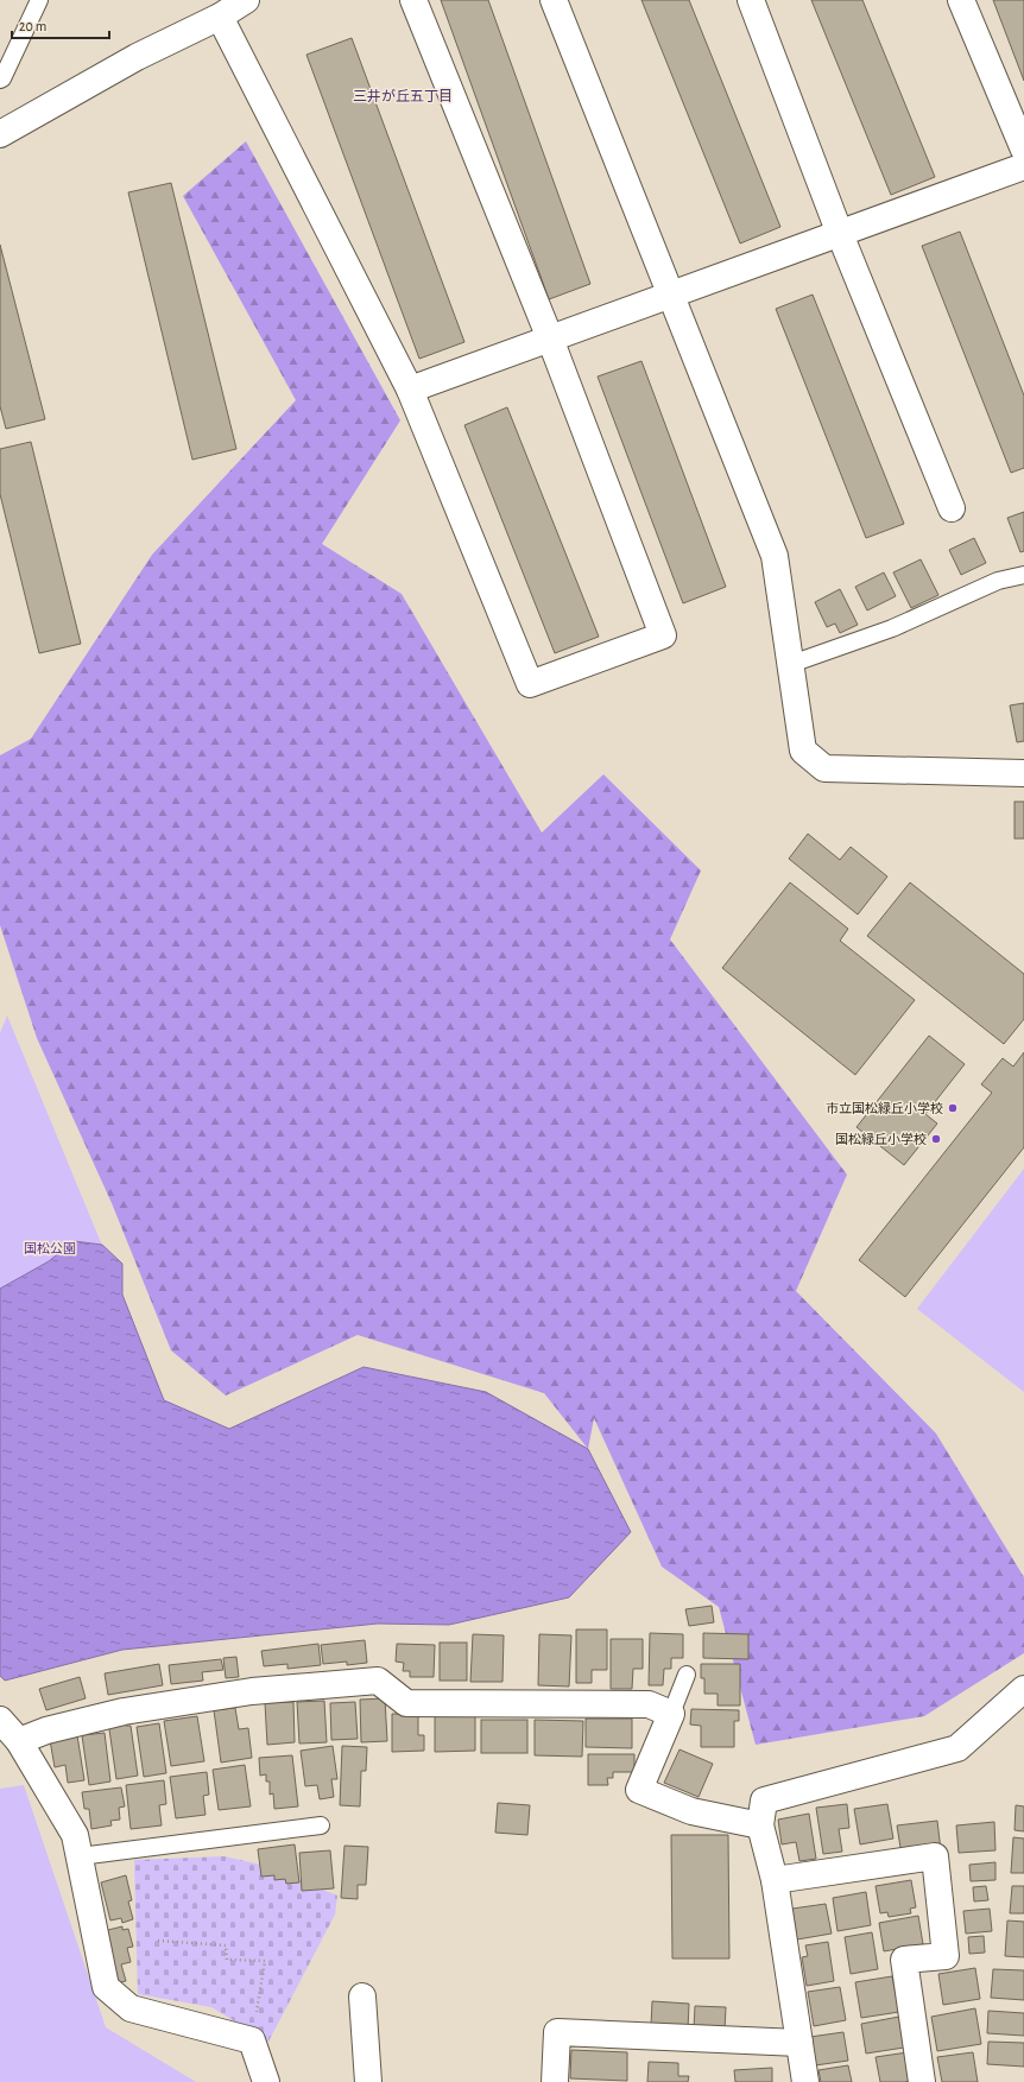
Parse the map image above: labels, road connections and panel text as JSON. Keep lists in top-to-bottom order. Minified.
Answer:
{"districts":["三井が丘五丁目"],"parks":["国松公園"],"places":["市立国松緑丘小学校","国松緑丘小学校"],"scale_bar":"20 m"}
